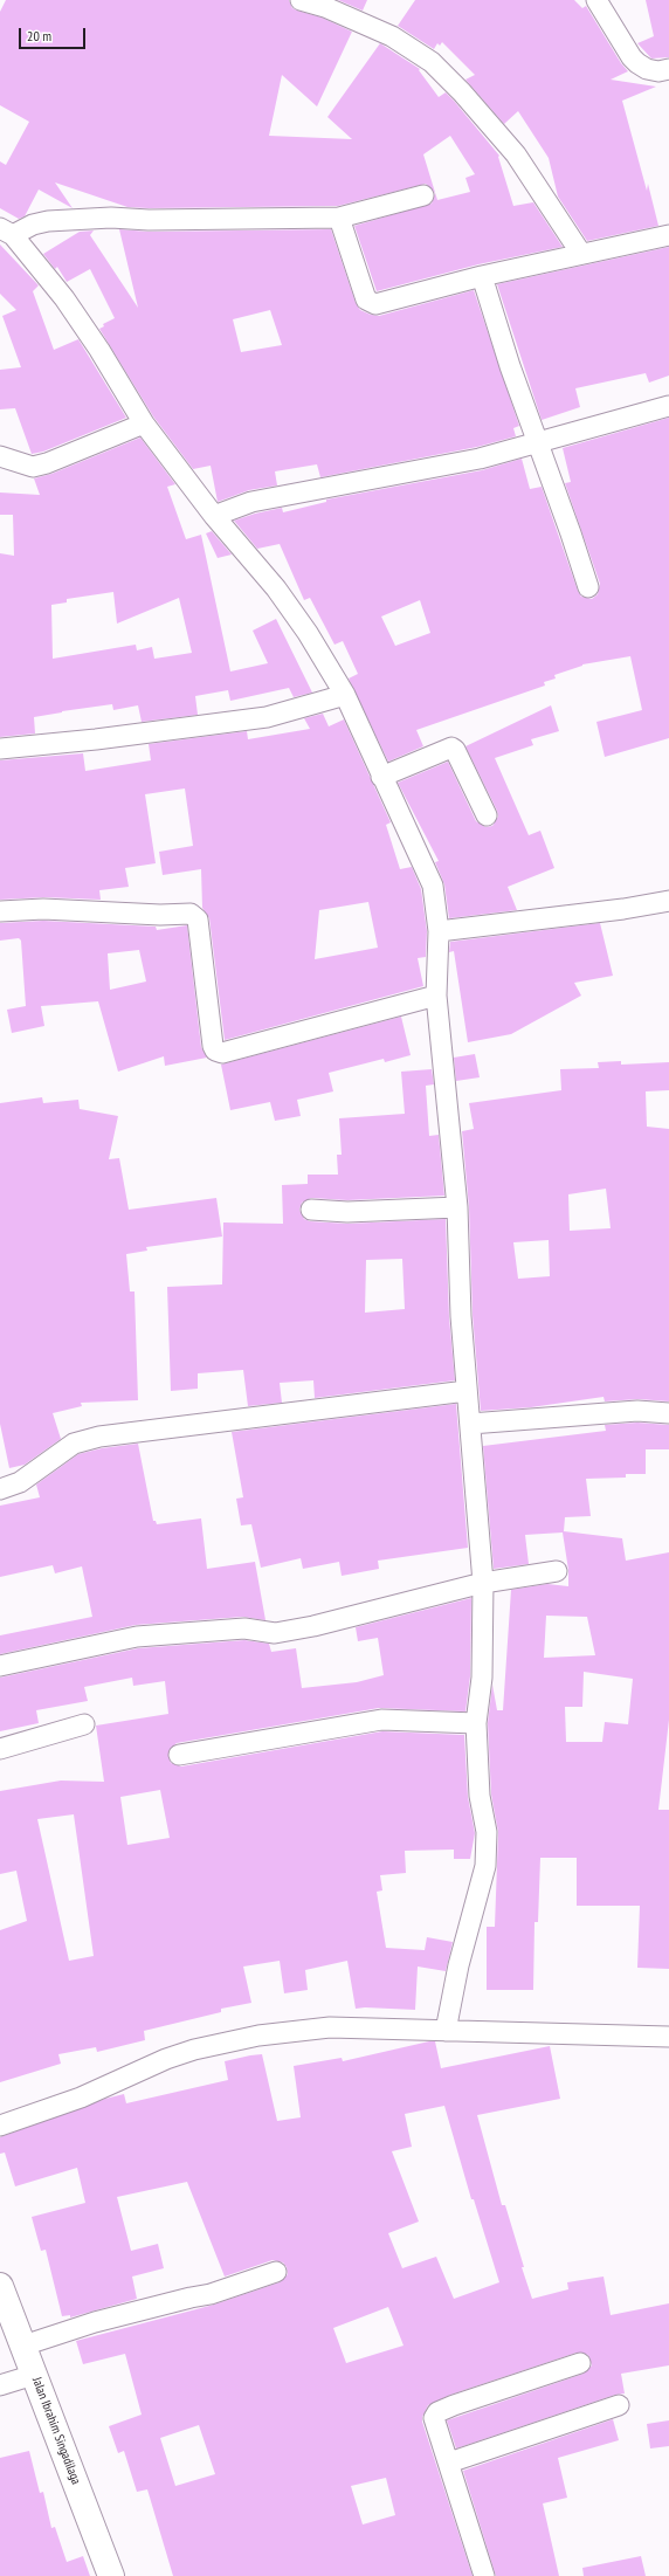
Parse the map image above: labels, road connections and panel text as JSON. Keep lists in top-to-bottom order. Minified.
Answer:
{"streets":{"highway":["Jalan Ibrahim Singadilaga"]},"scale_bar":"20 m"}
